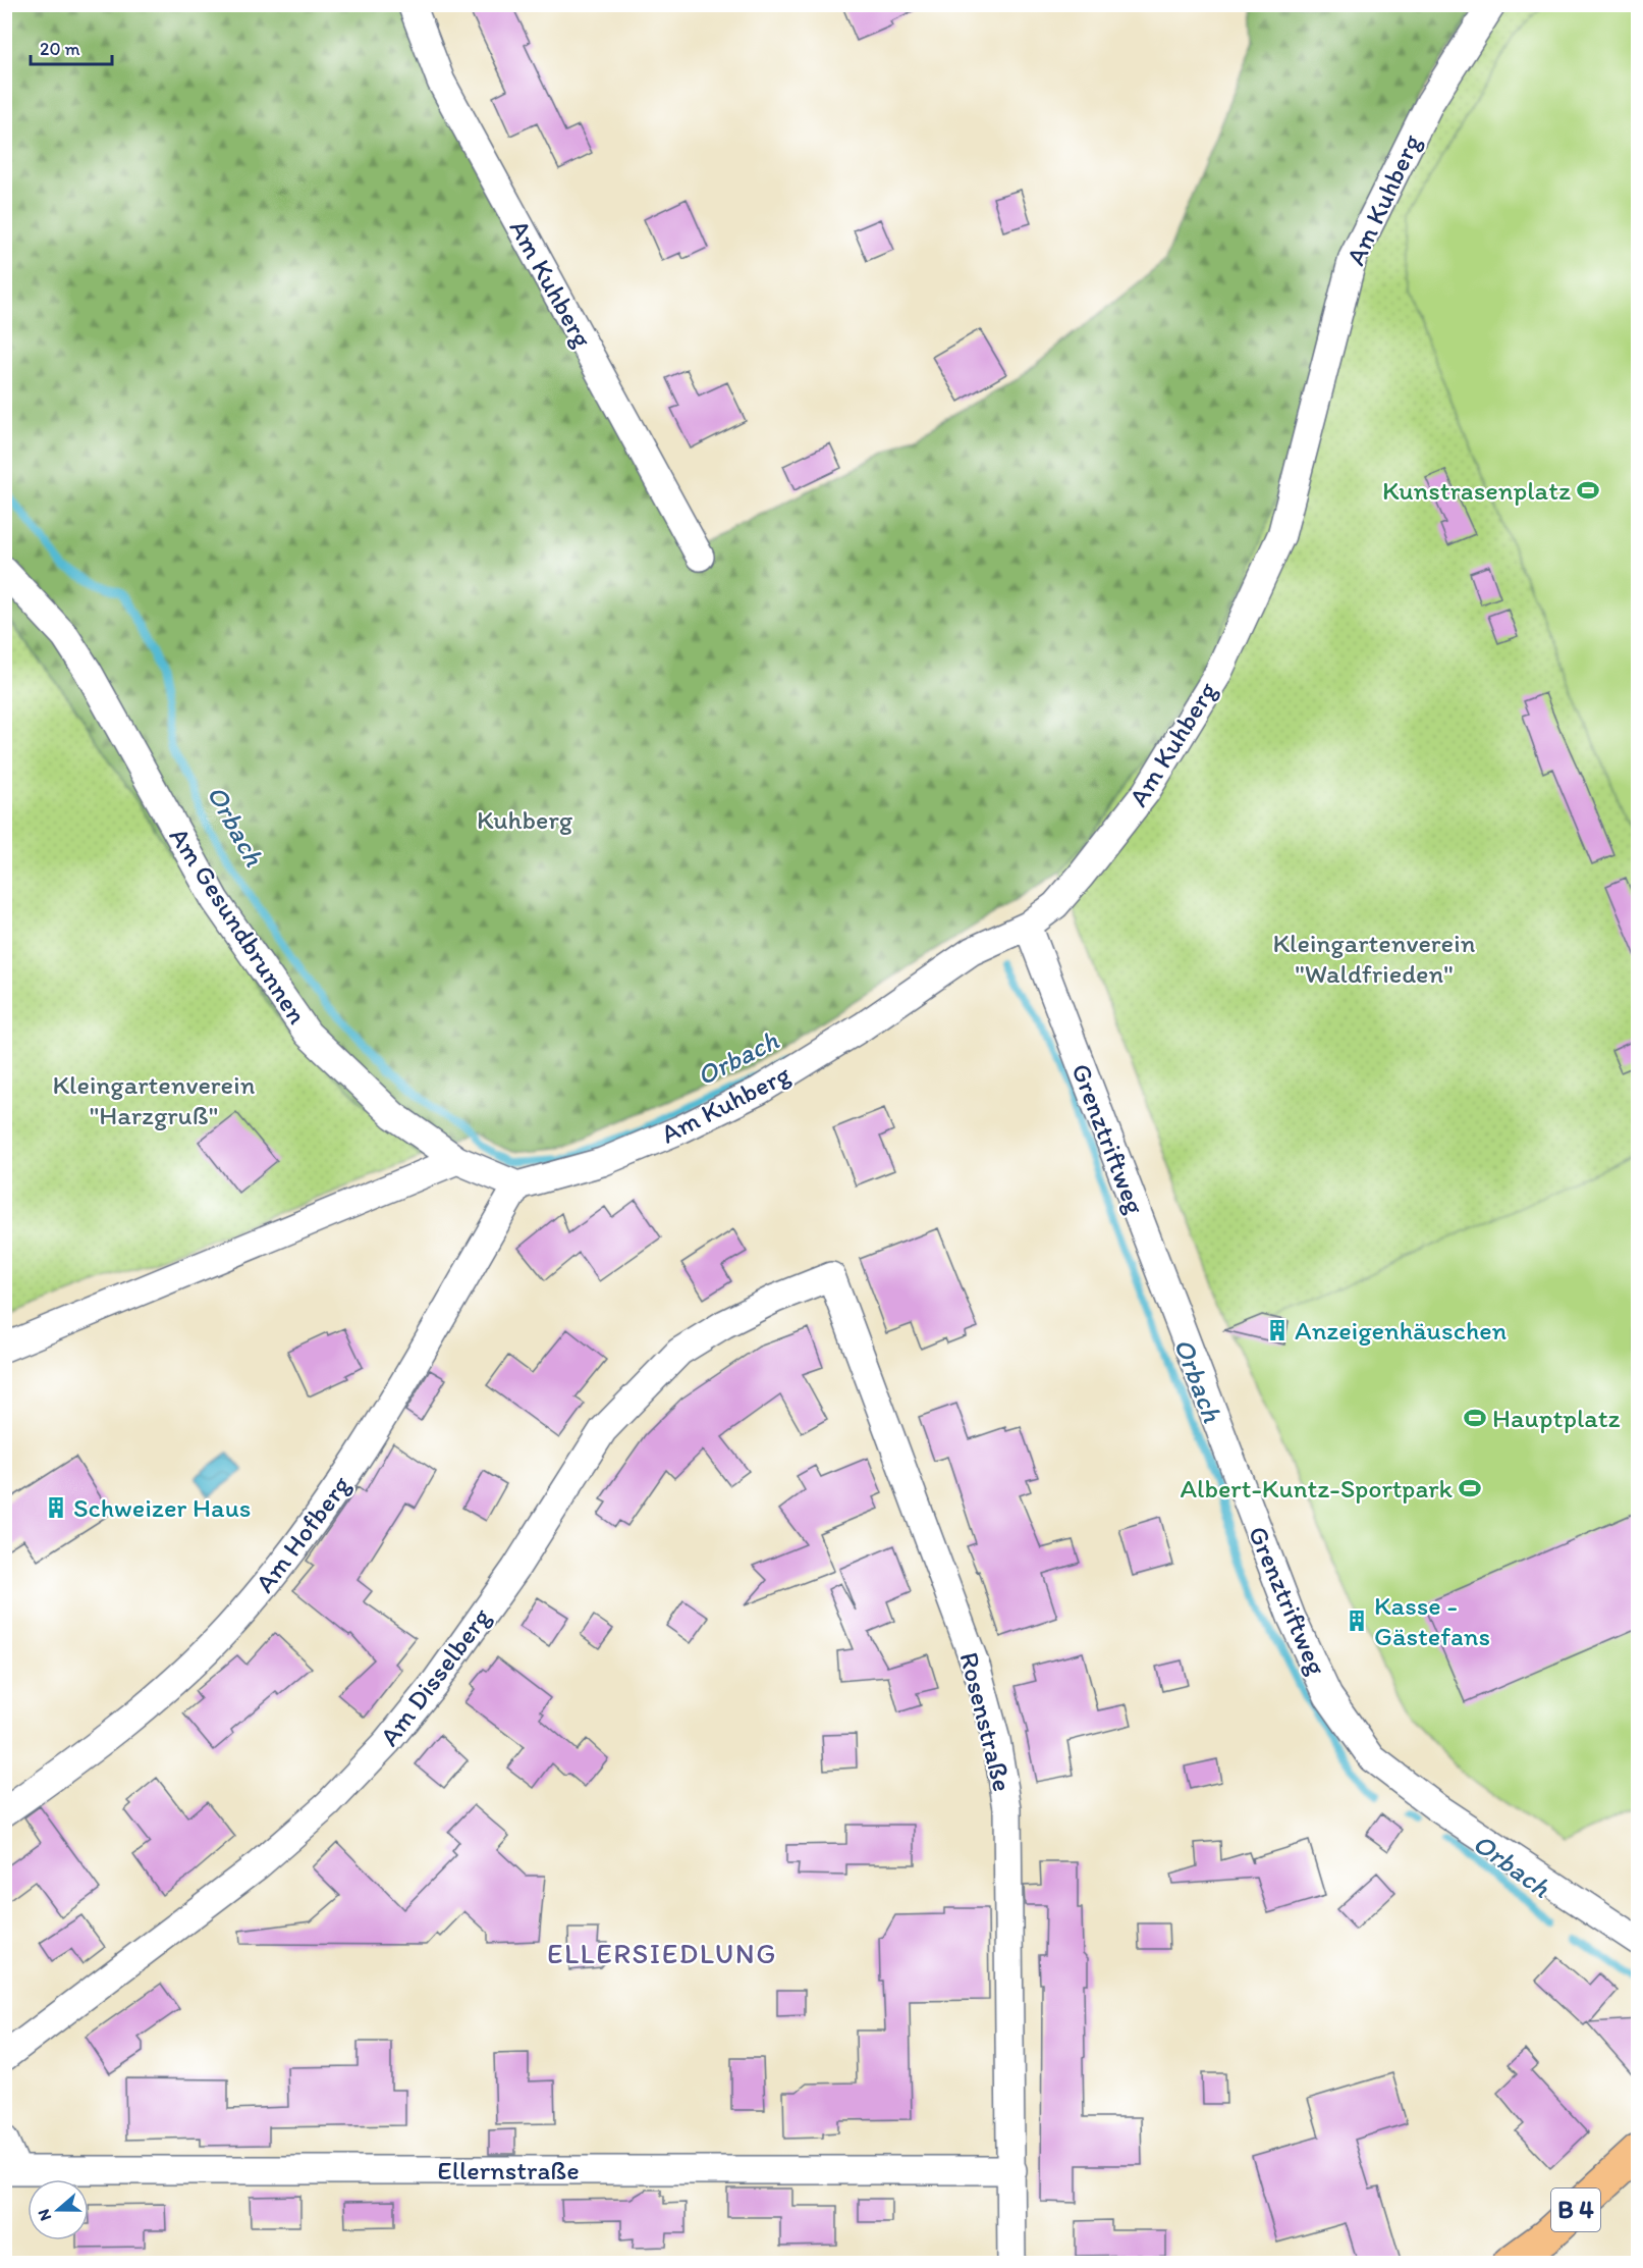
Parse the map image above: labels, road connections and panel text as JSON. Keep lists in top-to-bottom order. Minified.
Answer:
{"streets":{"main road":["B 4"],"street":["Am Kuhberg","Am Gesundbrunnen","Grenztriftweg","Am Hofberg","Am Disselberg","Rosenstraße","Ellernstraße"]},"crossings":[["Am Kuhberg","Am Gesundbrunnen"],["Am Kuhberg","Grenztriftweg"],["Am Kuhberg","Am Hofberg"],["Am Gesundbrunnen","Am Hofberg"],["Am Disselberg","Rosenstraße"],["Rosenstraße","Ellernstraße"]],"districts":["ELLERSIEDLUNG"],"water":["Orbach"],"parks":["Kuhberg","Kleingartenverein \"Waldfrieden\"","Kleingartenverein \"Harzgruß\""],"places":{"sports":["Kunstrasenplatz","Hauptplatz","Albert-Kuntz-Sportpark"],"building":["Anzeigenhäuschen","Schweizer Haus","Kasse - Gästefans"]},"scale_bar":"20 m","north":"left"}
